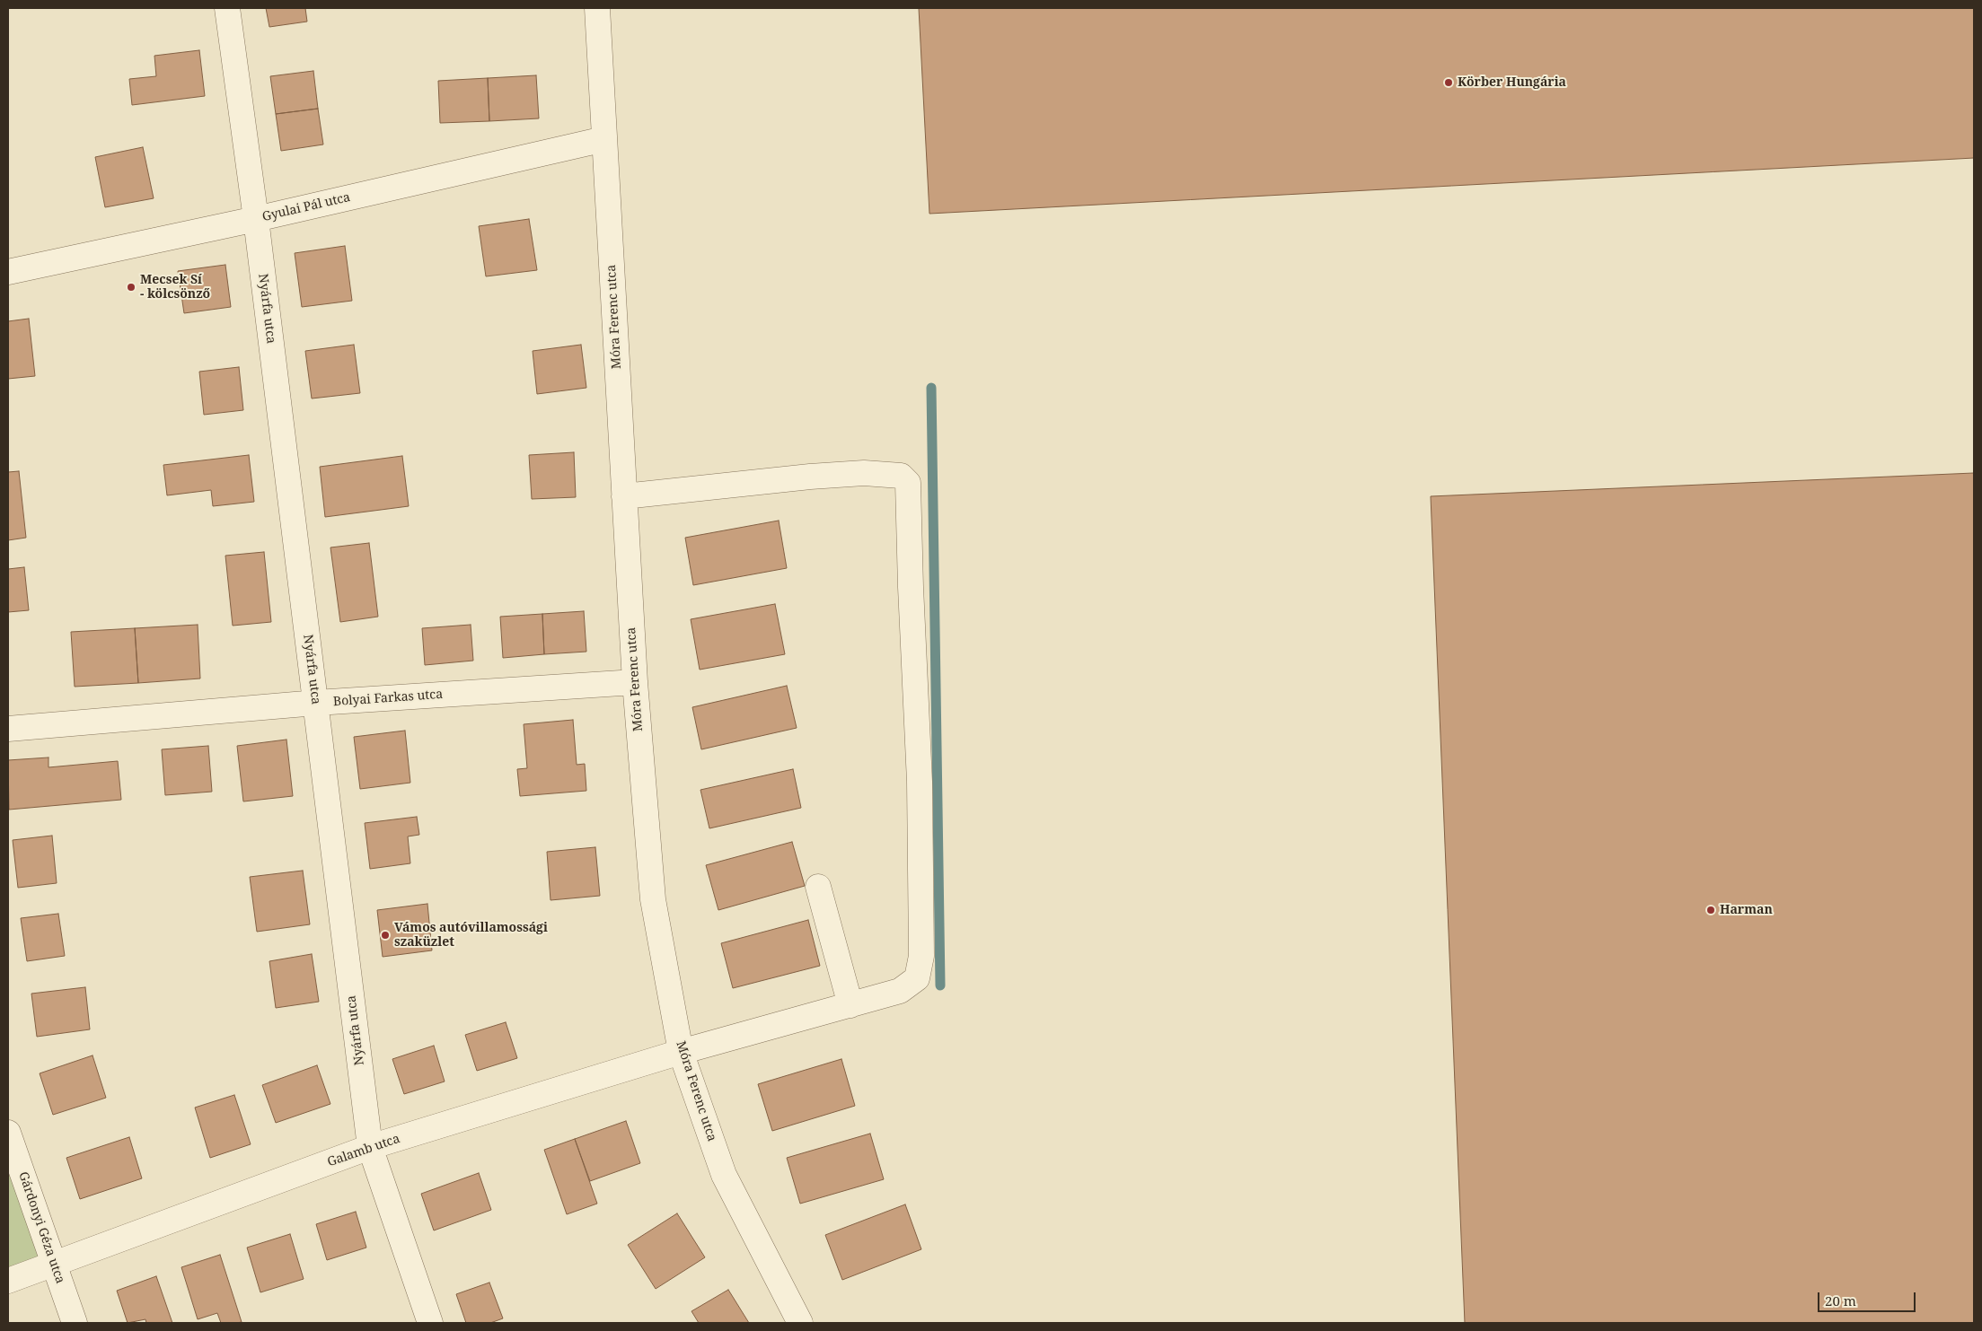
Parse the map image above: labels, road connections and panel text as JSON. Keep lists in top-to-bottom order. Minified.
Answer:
{"streets":{"street":["Gyulai Pál utca","Nyárfa utca","Móra Ferenc utca","Bolyai Farkas utca","Galamb utca","Gárdonyi Géza utca"]},"crossings":[["Gyulai Pál utca","Nyárfa utca"],["Gyulai Pál utca","Móra Ferenc utca"],["Nyárfa utca","Bolyai Farkas utca"],["Nyárfa utca","Galamb utca"],["Móra Ferenc utca","Bolyai Farkas utca"],["Móra Ferenc utca","Galamb utca"],["Galamb utca","Gárdonyi Géza utca"]],"places":["Körber Hungária","Mecsek Sí - kölcsönző","Harman","Vámos autóvillamossági szaküzlet"],"scale_bar":"20 m"}
